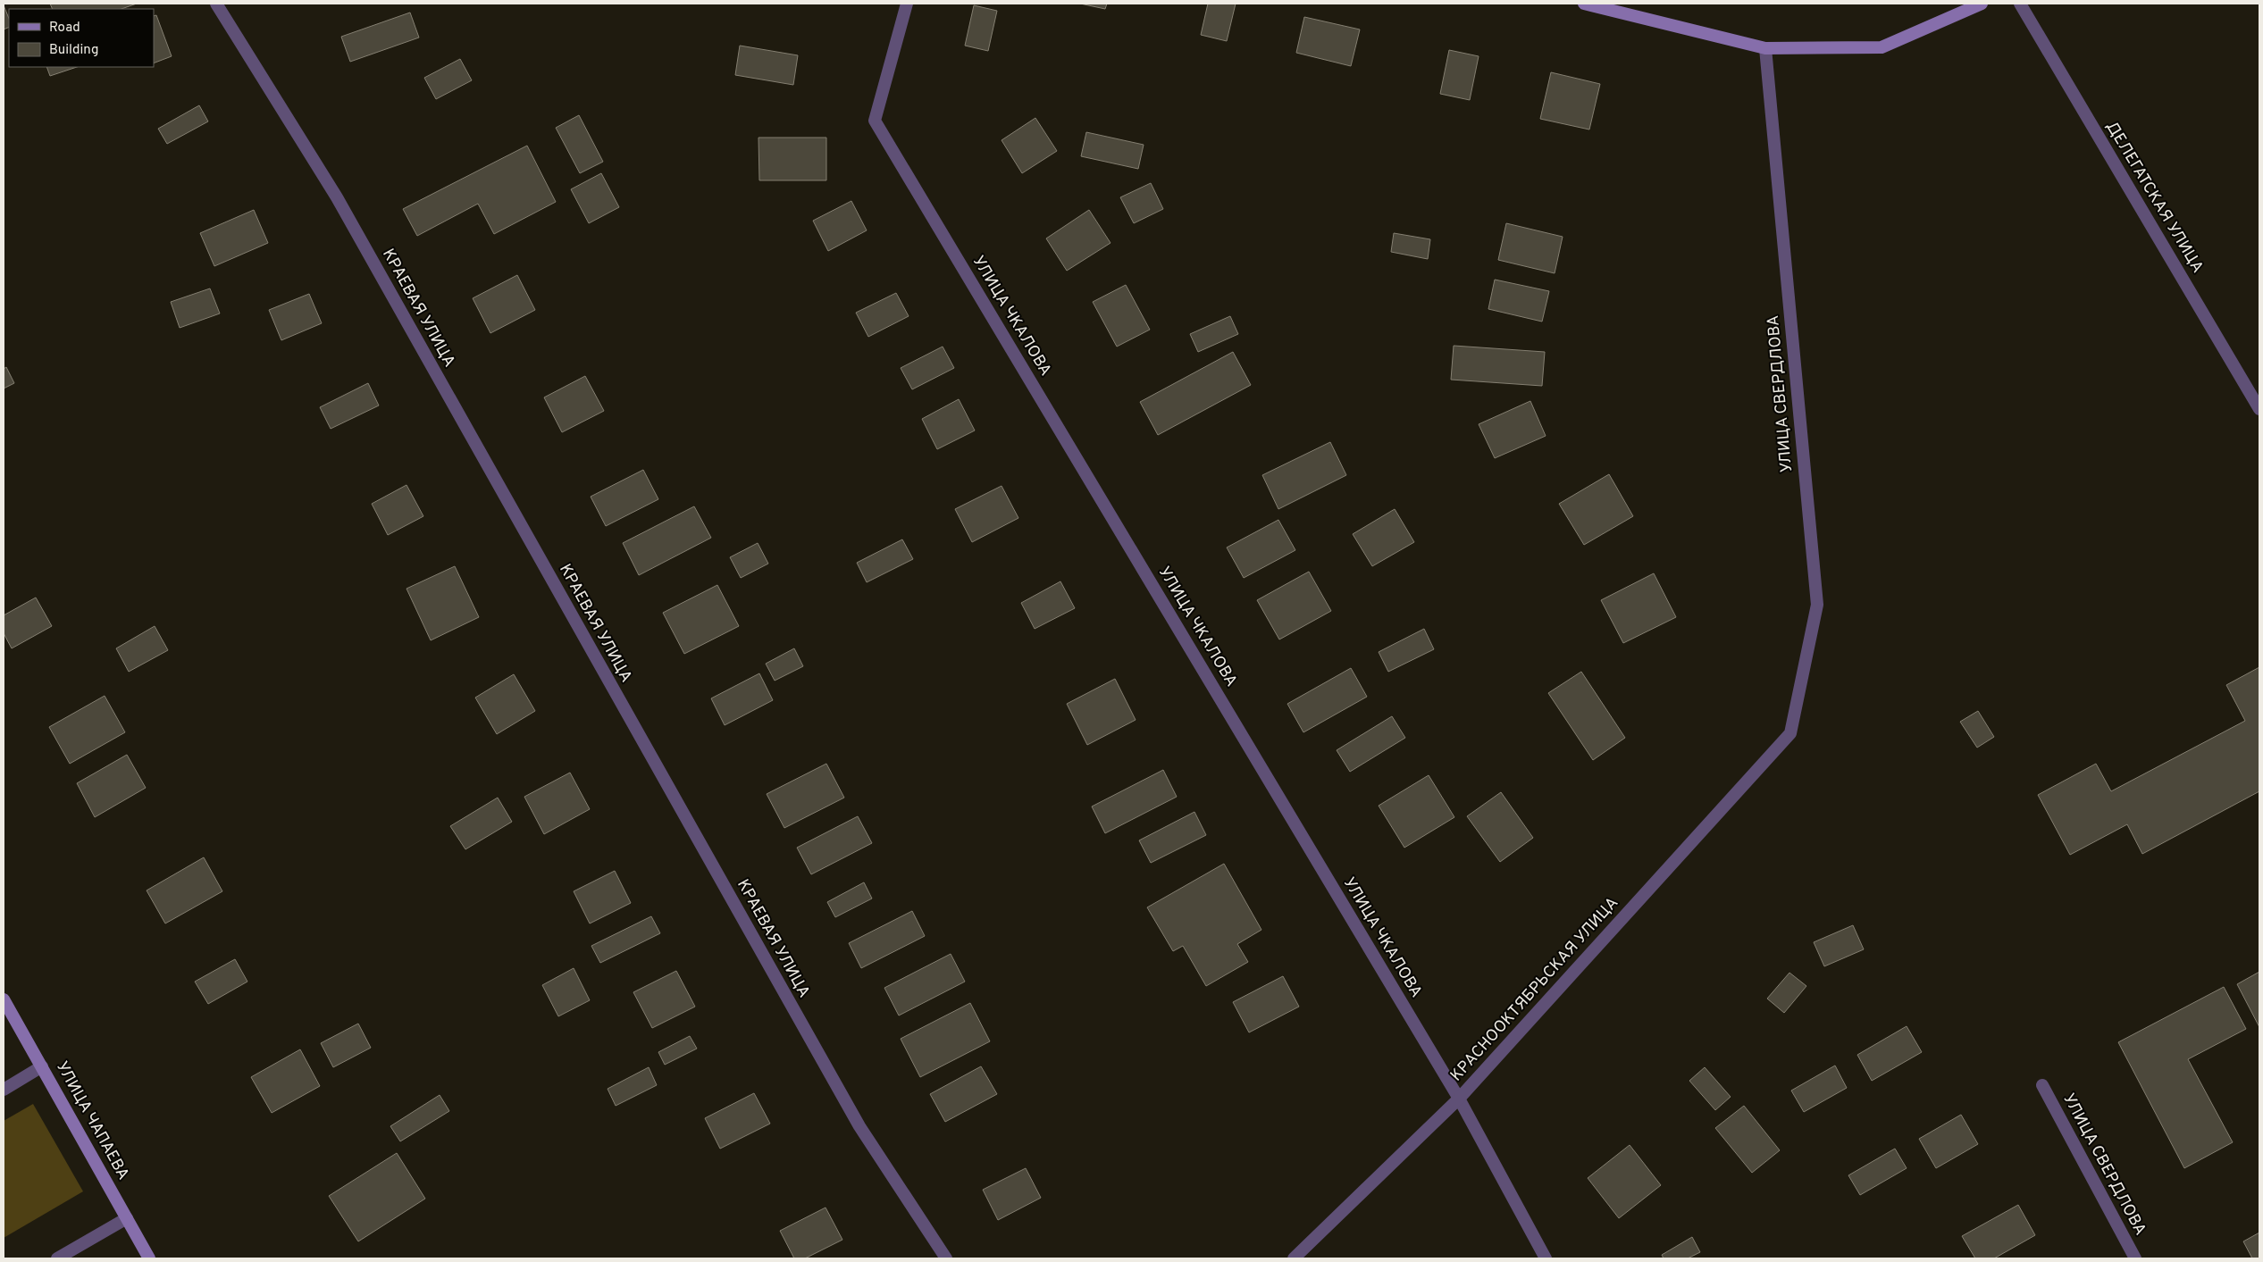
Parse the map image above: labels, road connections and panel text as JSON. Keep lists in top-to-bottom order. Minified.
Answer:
{"streets":{"main road":["УЛИЦА ЧАПАЕВА"],"street":["ДЕЛЕГАТСКАЯ УЛИЦА","КРАЕВАЯ УЛИЦА","УЛИЦА ЧКАЛОВА","УЛИЦА СВЕРДЛОВА","КРАСНООКТЯБРЬСКАЯ УЛИЦА"]},"crossings":[["УЛИЦА ЧКАЛОВА","КРАСНООКТЯБРЬСКАЯ УЛИЦА"],["УЛИЦА СВЕРДЛОВА","КРАСНООКТЯБРЬСКАЯ УЛИЦА"]],"legend":["Road","Building"]}
